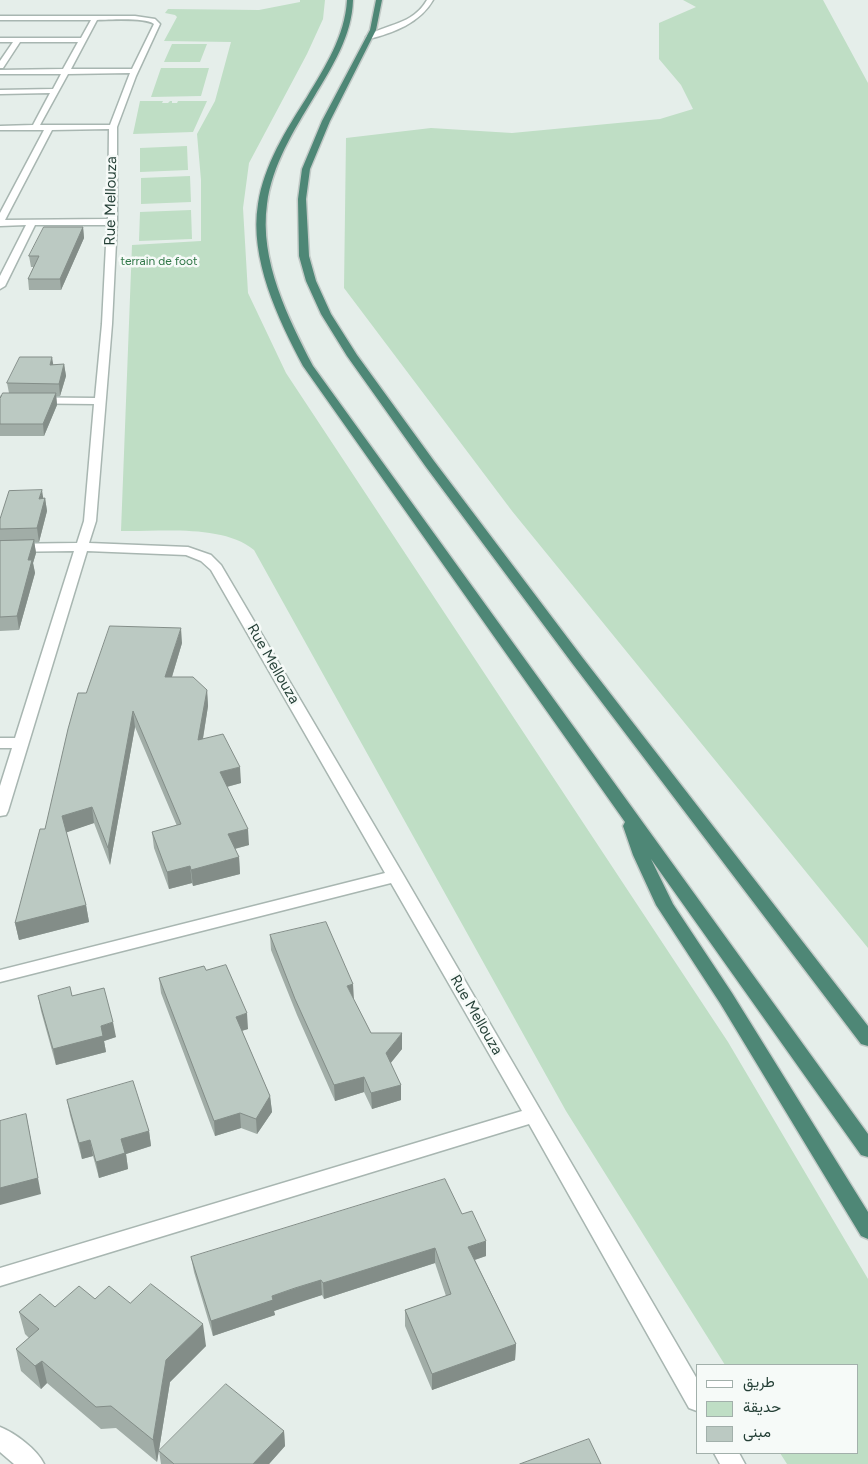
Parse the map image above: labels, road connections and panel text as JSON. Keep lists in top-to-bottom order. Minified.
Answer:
{"streets":{"street":["Rue Mellouza"]},"parks":["terrain de foot"],"legend":["طريق","حديقة","مبنى"]}
